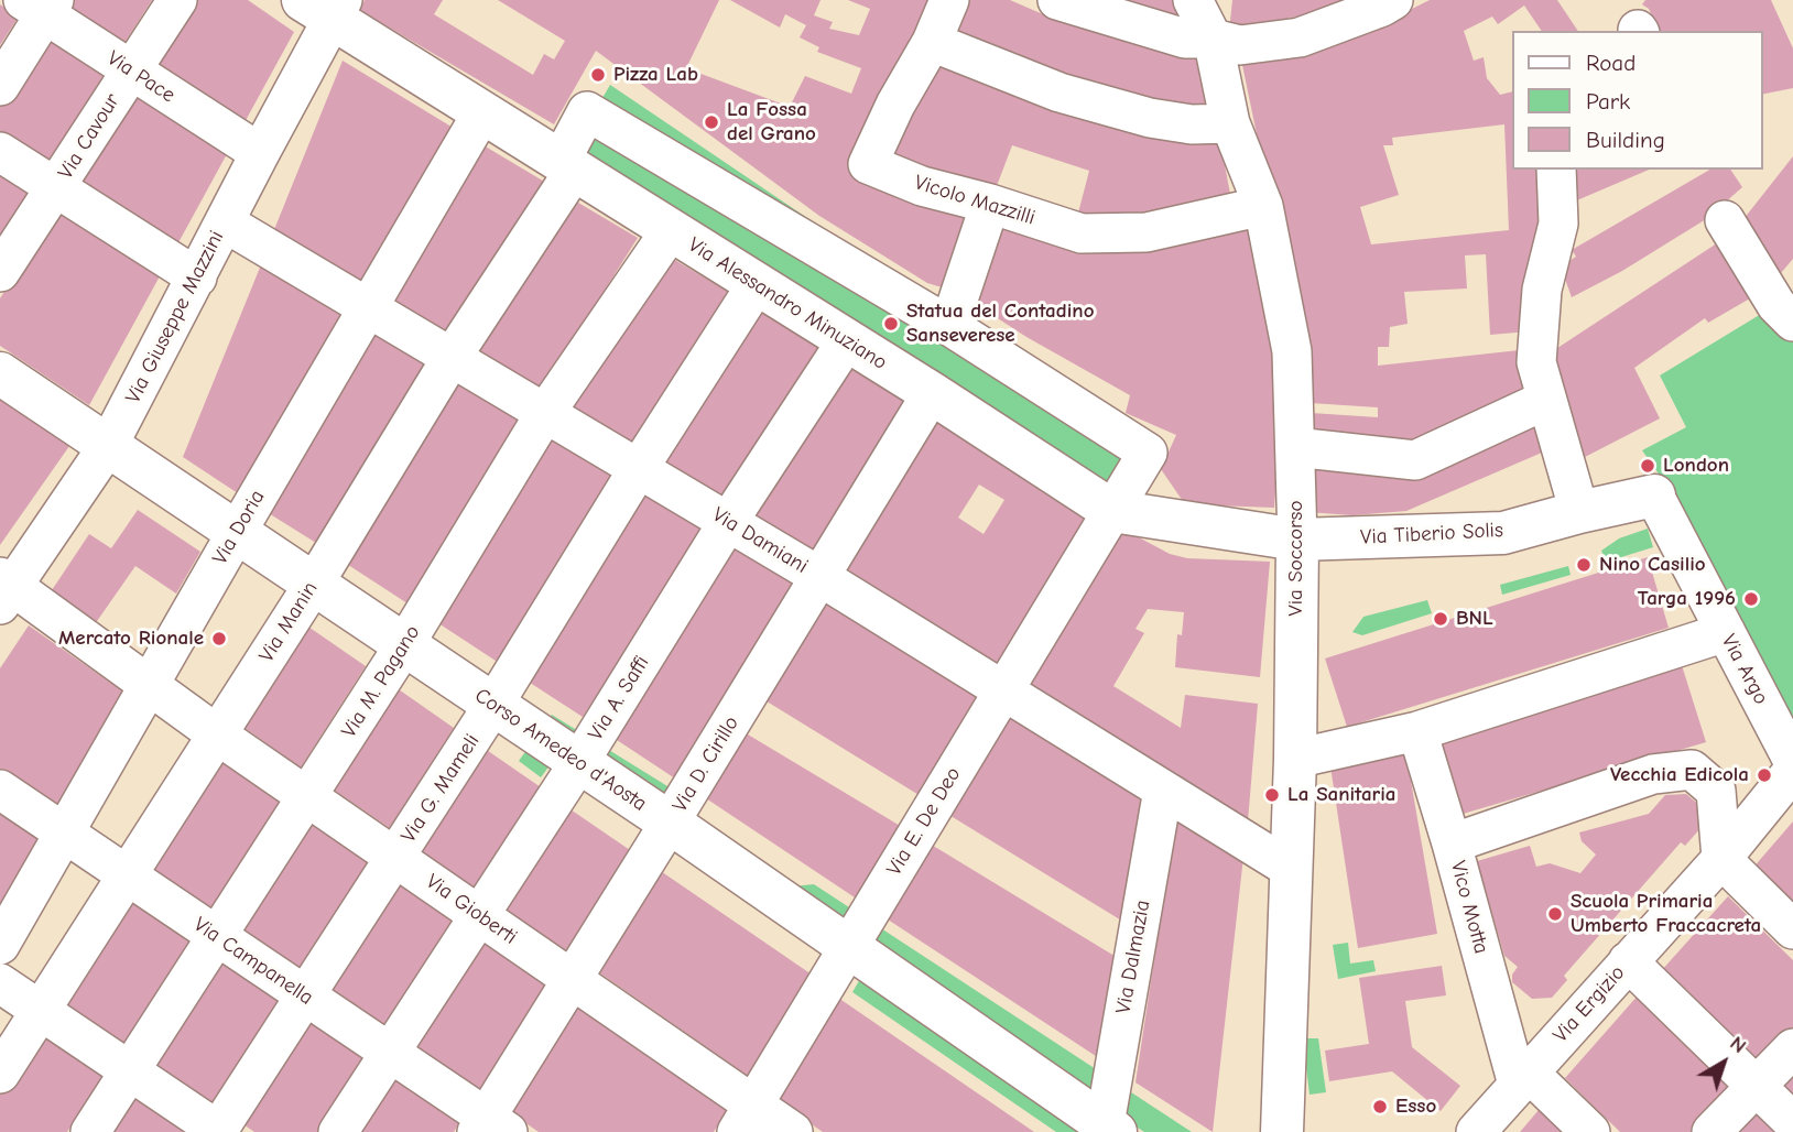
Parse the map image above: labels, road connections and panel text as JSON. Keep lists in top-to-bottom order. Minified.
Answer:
{"streets":{"street":["Via Pace","Via Cavour","Vicolo Mazzilli","Via Alessandro Minuziano","Via Giuseppe Mazzini","Via Doria","Via Tiberio Solis","Via Damiani","Via Soccorso","Via Manin","Via Argo","Via M. Pagano","Via A. Saffi","Corso Amedeo d'Aosta","Via D. Cirillo","Via G. Mameli","Via E. De Deo","Vico Motta","Via Gioberti","Via Dalmazia","Via Campanella","Via Ergizio"]},"crossings":[["Via Pace","Via Cavour"],["Via Pace","Via Giuseppe Mazzini"],["Vicolo Mazzilli","Via Soccorso"],["Via Alessandro Minuziano","Via Giuseppe Mazzini"],["Via Alessandro Minuziano","Via Doria"],["Via Alessandro Minuziano","Via Tiberio Solis"],["Via Alessandro Minuziano","Via Soccorso"],["Via Alessandro Minuziano","Via Manin"],["Via Alessandro Minuziano","Via M. Pagano"],["Via Alessandro Minuziano","Via A. Saffi"],["Via Alessandro Minuziano","Via D. Cirillo"],["Via Alessandro Minuziano","Via G. Mameli"],["Via Alessandro Minuziano","Via E. De Deo"],["Via Giuseppe Mazzini","Via Damiani"],["Via Giuseppe Mazzini","Corso Amedeo d'Aosta"],["Via Giuseppe Mazzini","Via Gioberti"],["Via Doria","Via Damiani"],["Via Doria","Corso Amedeo d'Aosta"],["Via Doria","Via Gioberti"],["Via Doria","Via Campanella"],["Via Tiberio Solis","Via Soccorso"],["Via Tiberio Solis","Via Argo"],["Via Damiani","Via Soccorso"],["Via Damiani","Via Manin"],["Via Damiani","Via M. Pagano"],["Via Damiani","Via A. Saffi"],["Via Damiani","Via D. Cirillo"],["Via Damiani","Via G. Mameli"],["Via Damiani","Via E. De Deo"],["Via Damiani","Via Dalmazia"],["Via Manin","Corso Amedeo d'Aosta"],["Via Manin","Via E. De Deo"],["Via Manin","Via Gioberti"],["Via Manin","Via Campanella"],["Via M. Pagano","Corso Amedeo d'Aosta"],["Via M. Pagano","Via Gioberti"],["Via M. Pagano","Via Campanella"],["Via A. Saffi","Corso Amedeo d'Aosta"],["Via A. Saffi","Via Gioberti"],["Via A. Saffi","Via Campanella"],["Corso Amedeo d'Aosta","Via D. Cirillo"],["Corso Amedeo d'Aosta","Via G. Mameli"],["Corso Amedeo d'Aosta","Via E. De Deo"],["Corso Amedeo d'Aosta","Via Dalmazia"],["Via D. Cirillo","Via Gioberti"],["Via D. Cirillo","Via Campanella"],["Via G. Mameli","Via Gioberti"],["Via G. Mameli","Via Campanella"],["Via E. De Deo","Via Gioberti"],["Vico Motta","Via Ergizio"]],"places":["Pizza Lab","La Fossa del Grano","Statua del Contadino Sanseverese","London","Nino Casilio","Targa 1996","BNL","Mercato Rionale","Vecchia Edicola","La Sanitaria","Scuola Primaria Umberto Fraccacreta","Esso"],"legend":["Road","Park","Building"],"north":"top right"}
